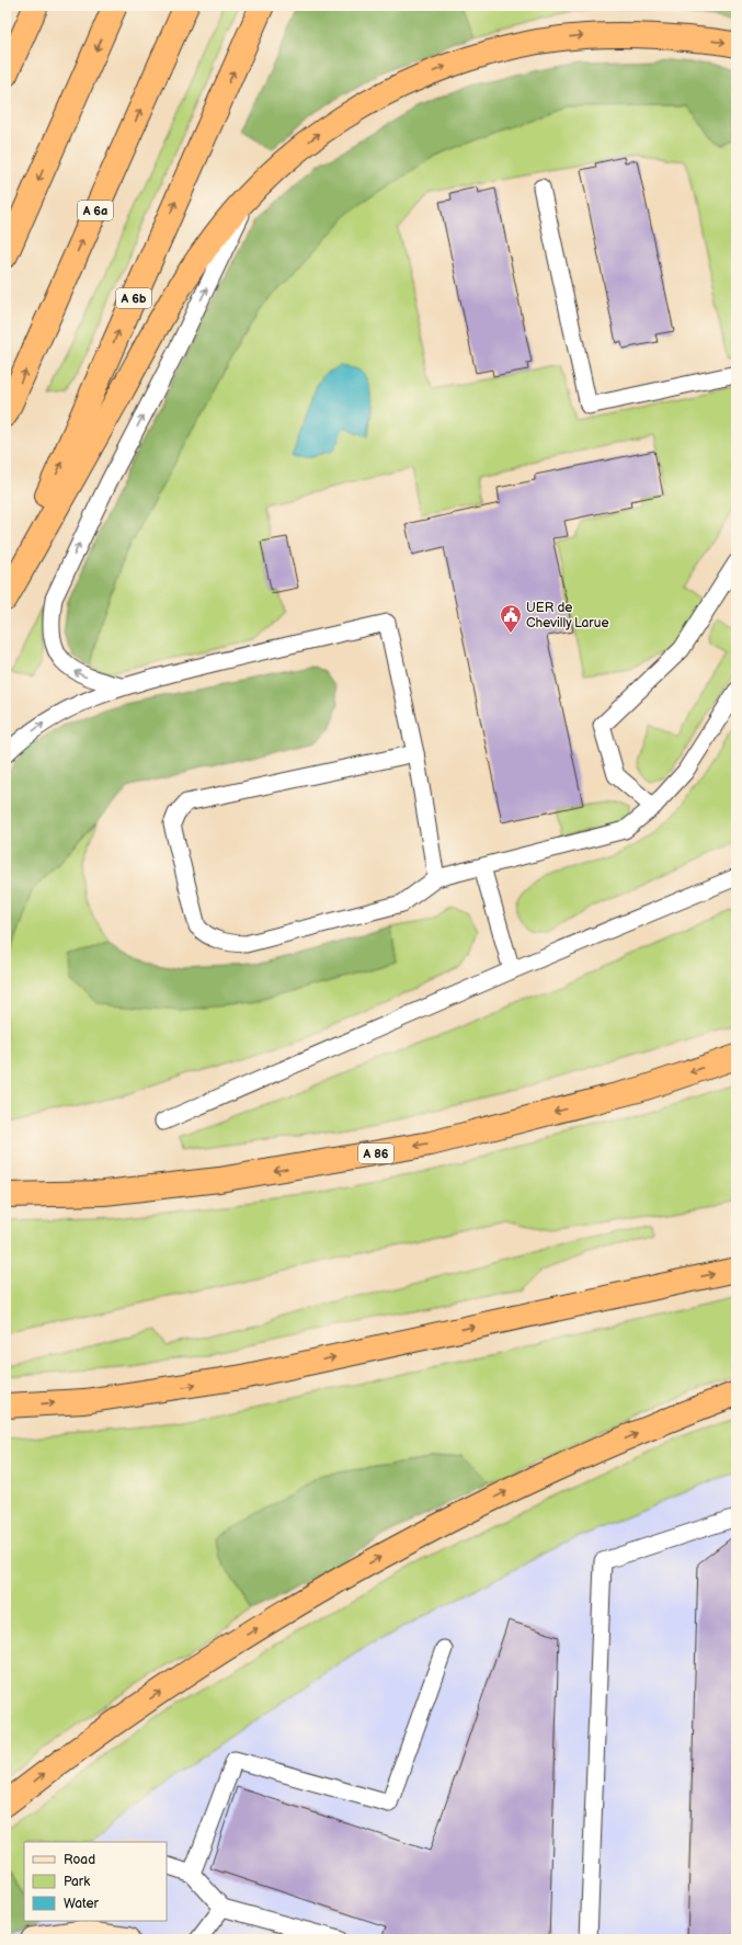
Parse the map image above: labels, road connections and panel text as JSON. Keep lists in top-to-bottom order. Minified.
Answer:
{"streets":{"highway":["A 6a","A 6b","A 86"]},"places":{"public building":["UER de Chevilly Larue"]},"legend":["Road","Park","Water"]}
